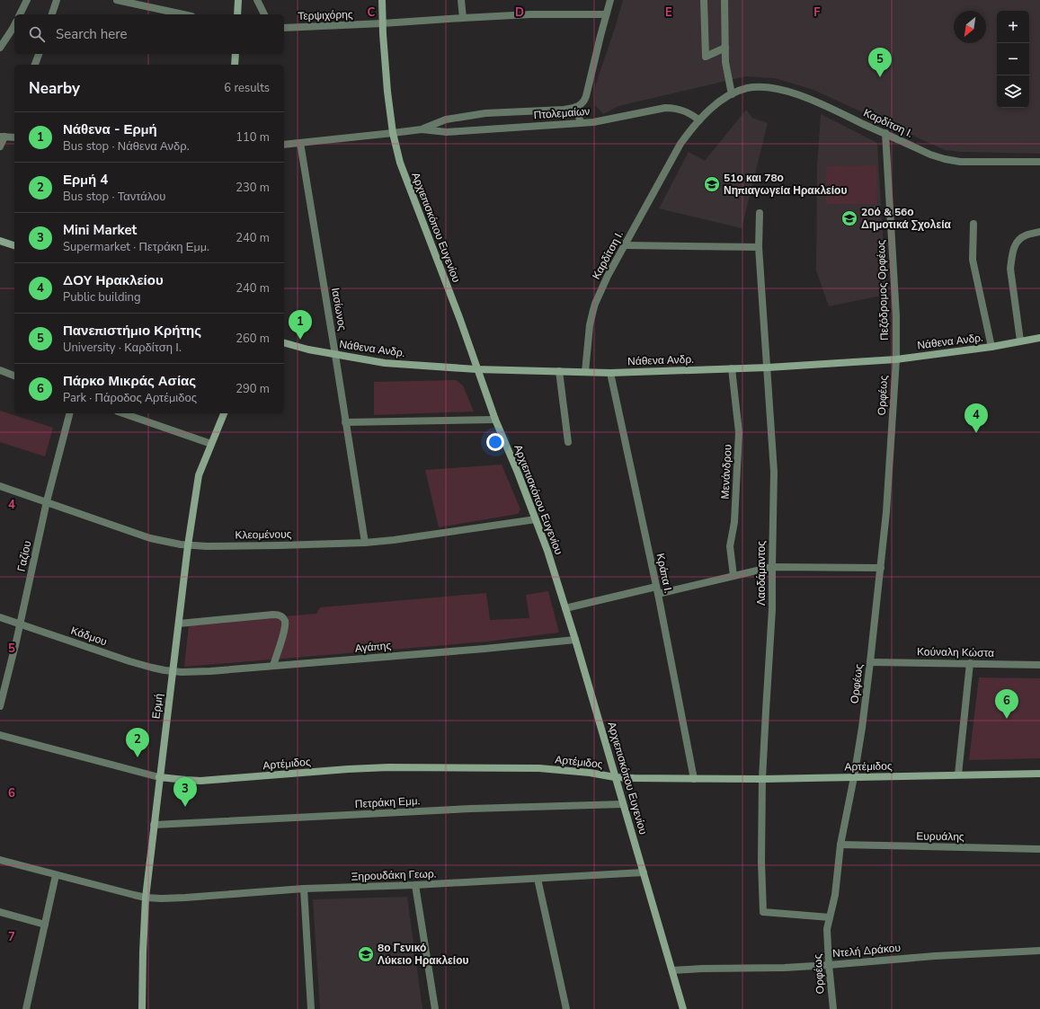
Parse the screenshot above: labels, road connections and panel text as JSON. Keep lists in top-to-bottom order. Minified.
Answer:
{"streets":{"street":["Τερψιχόρης","Πτολεμαίων","Καρδίτση Ι.","Αρχιεπισκόπου Ευγενίου","Πεζόδρομος Ορφέως","Ιασίωνος","Νάθενα Ανδρ.","Ορφέως","Μενάνδρου","Κλεομένους","Γαζίου","Κράπα Ι.","Λαοδάμαντος","Κάδμου","Αγάπης","Κούναλη Κώστα","Ερμή","Αρτέμιδος","Πετράκη Εμμ.","Ευρυάλης","Ξηρουδάκη Γεωρ.","Ντελή Δράκου"]},"crossings":[["Τερψιχόρης","Πτολεμαίων"],["Τερψιχόρης","Αρχιεπισκόπου Ευγενίου"],["Πτολεμαίων","Καρδίτση Ι."],["Πτολεμαίων","Αρχιεπισκόπου Ευγενίου"],["Πτολεμαίων","Ιασίωνος"],["Καρδίτση Ι.","Πεζόδρομος Ορφέως"],["Καρδίτση Ι.","Νάθενα Ανδρ."],["Αρχιεπισκόπου Ευγενίου","Νάθενα Ανδρ."],["Αρχιεπισκόπου Ευγενίου","Κλεομένους"],["Αρχιεπισκόπου Ευγενίου","Αγάπης"],["Αρχιεπισκόπου Ευγενίου","Αρτέμιδος"],["Αρχιεπισκόπου Ευγενίου","Πετράκη Εμμ."],["Αρχιεπισκόπου Ευγενίου","Ξηρουδάκη Γεωρ."],["Αρχιεπισκόπου Ευγενίου","Ντελή Δράκου"],["Πεζόδρομος Ορφέως","Νάθενα Ανδρ."],["Πεζόδρομος Ορφέως","Ορφέως"],["Ιασίωνος","Νάθενα Ανδρ."],["Ιασίωνος","Κλεομένους"],["Νάθενα Ανδρ.","Ορφέως"],["Νάθενα Ανδρ.","Μενάνδρου"],["Νάθενα Ανδρ.","Κράπα Ι."],["Νάθενα Ανδρ.","Λαοδάμαντος"],["Ορφέως","Κούναλη Κώστα"],["Ορφέως","Αρτέμιδος"],["Ορφέως","Ευρυάλης"],["Ορφέως","Ντελή Δράκου"],["Κλεομένους","Γαζίου"],["Κλεομένους","Ερμή"],["Γαζίου","Κάδμου"],["Κράπα Ι.","Αρτέμιδος"],["Λαοδάμαντος","Αρτέμιδος"],["Κάδμου","Αγάπης"],["Κάδμου","Ερμή"],["Αγάπης","Ερμή"],["Ερμή","Αρτέμιδος"],["Ερμή","Πετράκη Εμμ."],["Ερμή","Ξηρουδάκη Γεωρ."]],"places":{"school or university":["51ο και 78ο Νηπιαγωγεία Ηρακλείου","20ό & 56ο Δημοτικά Σχολεία","8ο Γενικό Λύκειο Ηρακλείου"]},"north":"bottom left","page":{"map_buttons":["+","−"],"search":"Search here","pins":["5","1","4","6","2","3"],"heading":["Nearby","6 results"],"list":[{"mark":"1","name":"Νάθενα - Ερμή","note":"Bus stop · Νάθενα Ανδρ.","value":"110 m"},{"mark":"2","name":"Ερμή 4","note":"Bus stop · Ταντάλου","value":"230 m"},{"mark":"3","name":"Mini Market","note":"Supermarket · Πετράκη Εμμ.","value":"240 m"},{"mark":"4","name":"ΔΟΥ Ηρακλείου","note":"Public building","value":"240 m"},{"mark":"5","name":"Πανεπιστήμιο Κρήτης","note":"University · Καρδίτση Ι.","value":"260 m"},{"mark":"6","name":"Πάρκο Μικράς Ασίας","note":"Park · Πάροδος Αρτέμιδος","value":"290 m"}]},"grid":{"columns":["C","D","E","F"],"rows":["4","5","6","7"]}}
